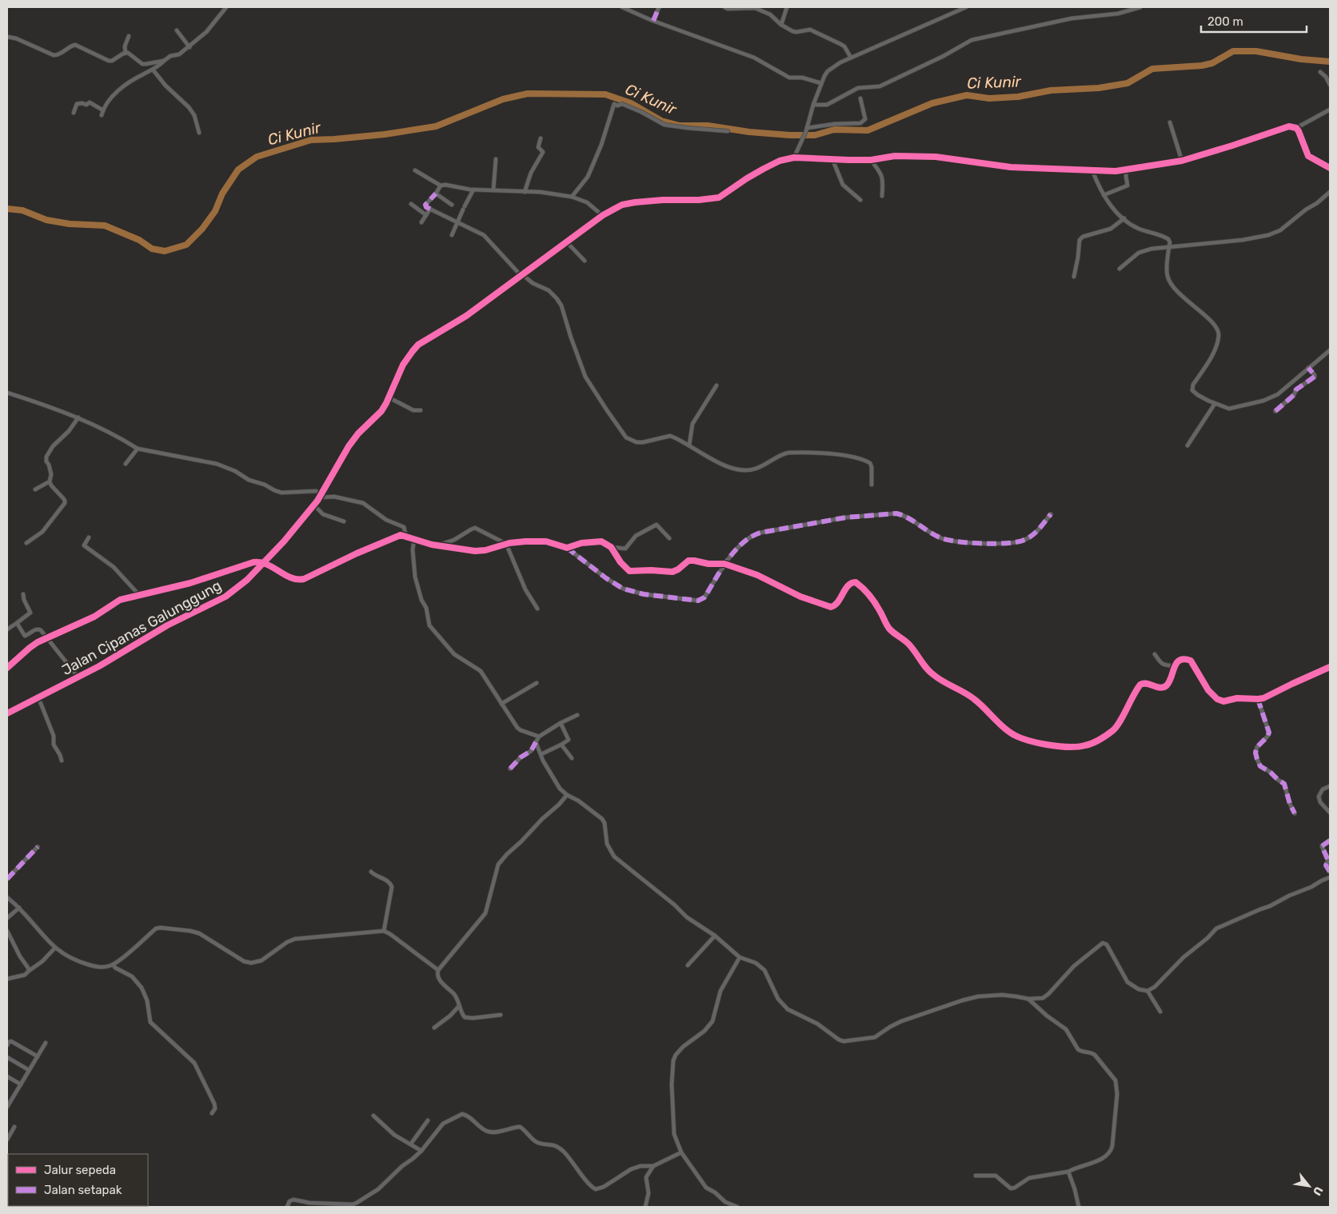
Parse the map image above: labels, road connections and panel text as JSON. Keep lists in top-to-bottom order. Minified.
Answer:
{"streets":{"street":["Jalan Cipanas Galunggung"]},"water":["Ci Kunir"],"legend":["Jalur sepeda","Jalan setapak"],"scale_bar":"200 m","north":"bottom right"}
